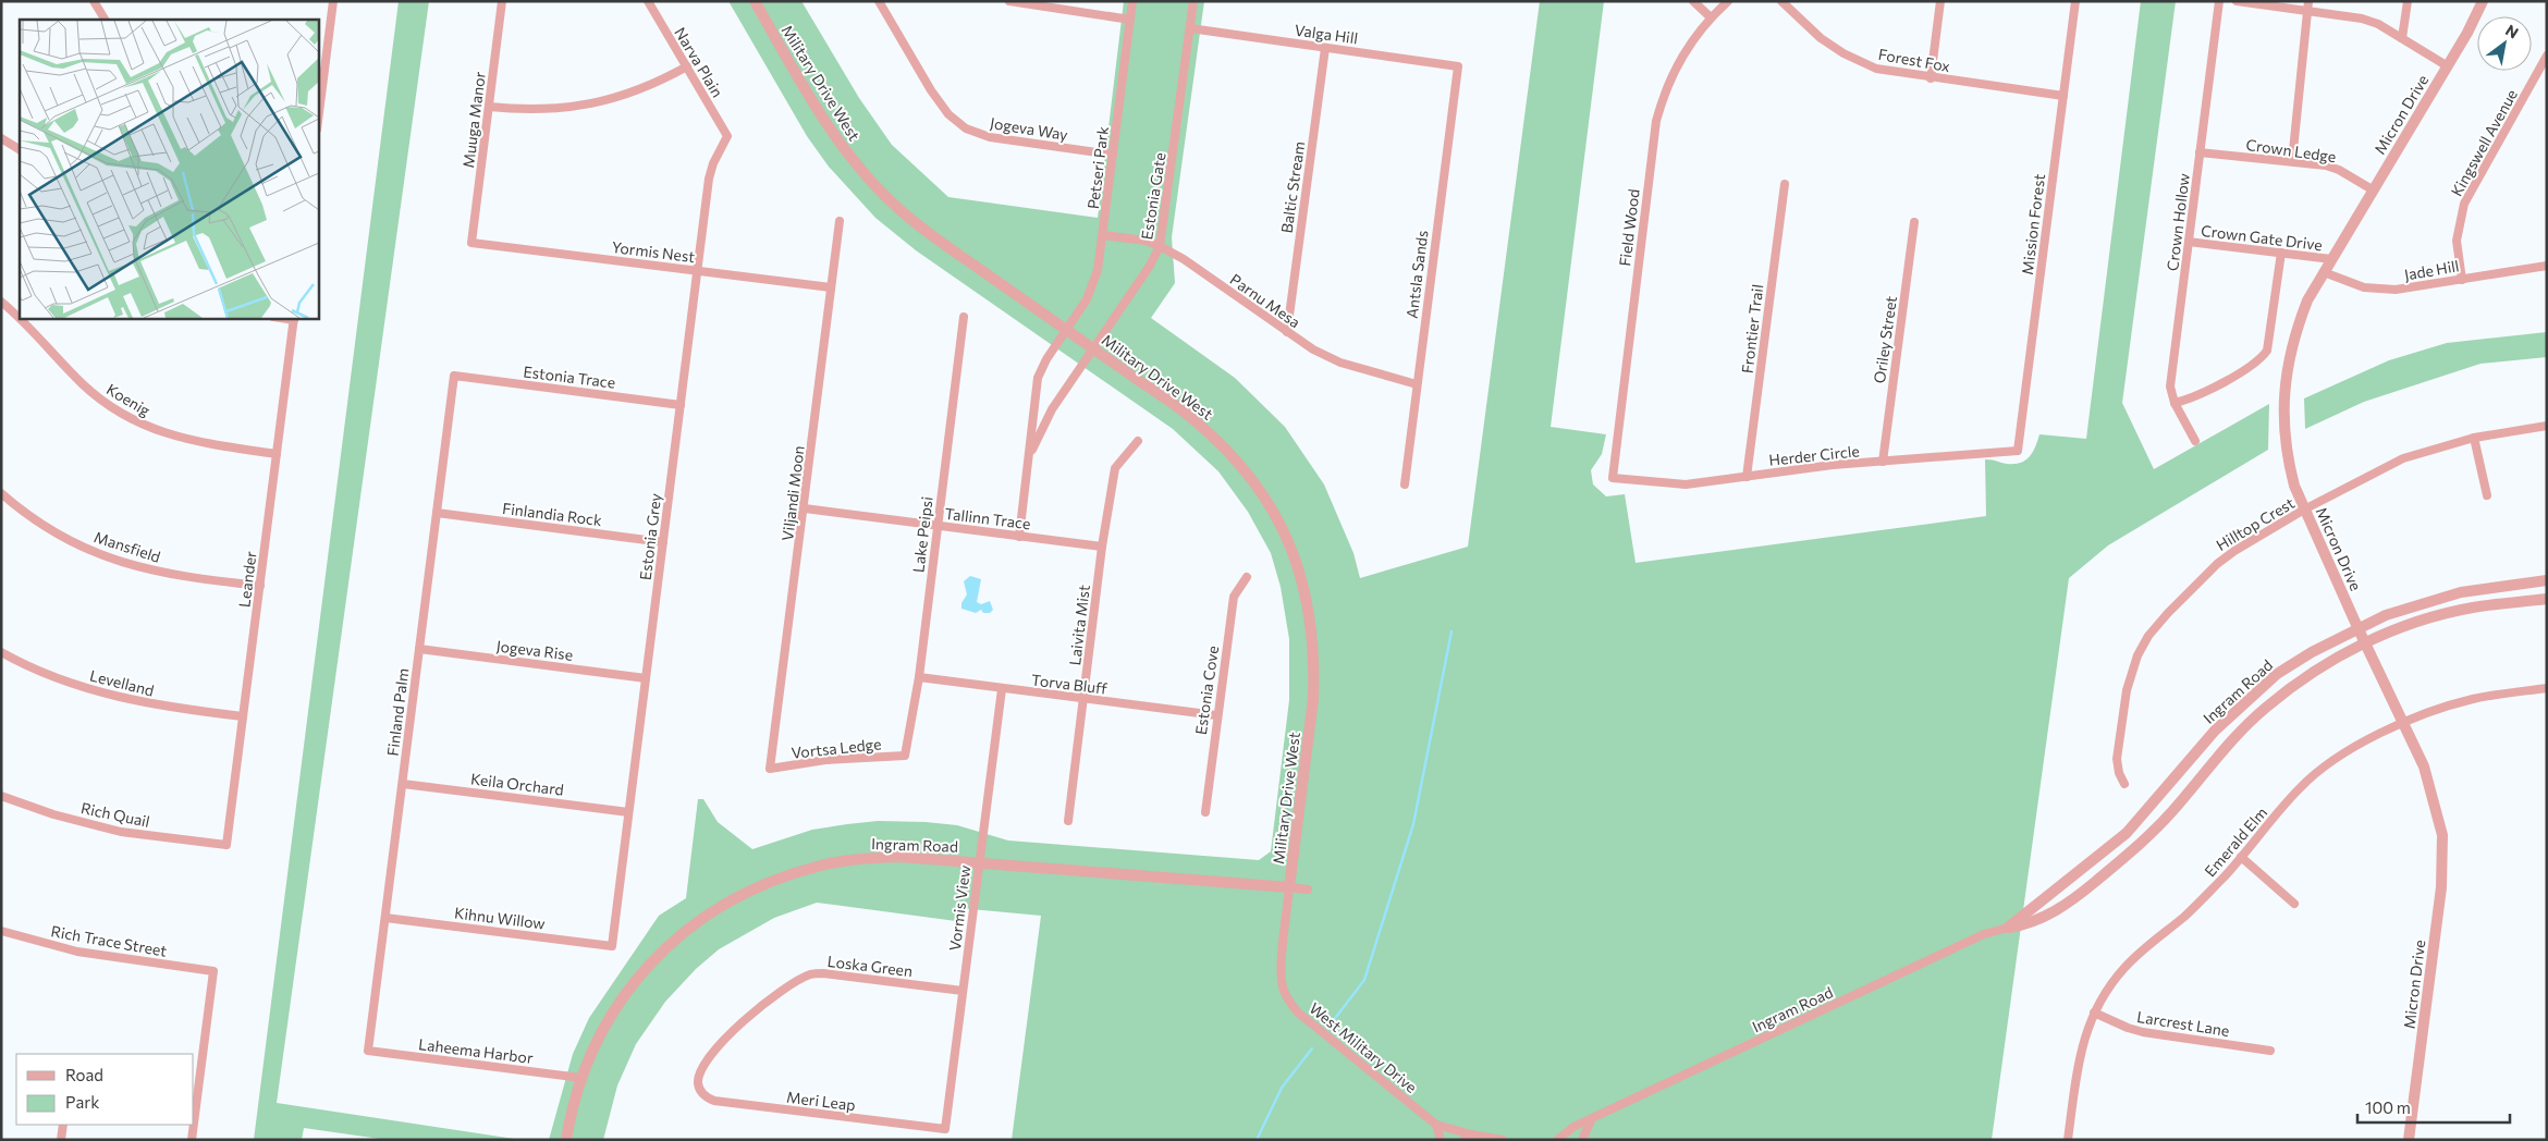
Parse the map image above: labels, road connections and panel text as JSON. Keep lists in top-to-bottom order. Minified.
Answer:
{"streets":{"street":["Valga Hill","Forest Fox","Narva Plain","Military Drive West","Micron Drive","Muuga Manor","Jogeva Way","Kingswell Avenue","Crown Ledge","Petseri Park","Baltic Stream","Estonia Gate","Crown Hollow","Mission Forest","Field Wood","Crown Gate Drive","Yormis Nest","Jade Hill","Antsla Sands","Parnu Mesa","Frontier Trail","Oriley Street","Estonia Trace","Koenig","Herder Circle","Viljandi Moon","Finlandia Rock","Tallinn Trace","Hilltop Crest","Lake Peipsi","Estonia Grey","Mansfield","Leander","Laivita Mist","Jogeva Rise","Levelland","Torva Bluff","Estonia Cove","Ingram Road","Finland Palm","Vortsa Ledge","Keila Orchard","Rich Quail","Emerald Elm","Vormis View","Kihnu Willow","Rich Trace Street","Loska Green","Larcrest Lane","West Military Drive","Laheema Harbor","Meri Leap"]},"crossings":[["Valga Hill","Baltic Stream"],["Valga Hill","Estonia Gate"],["Valga Hill","Antsla Sands"],["Forest Fox","Mission Forest"],["Narva Plain","Estonia Grey"],["Military Drive West","Petseri Park"],["Military Drive West","Estonia Gate"],["Military Drive West","Ingram Road"],["Military Drive West","West Military Drive"],["Micron Drive","Crown Ledge"],["Micron Drive","Crown Gate Drive"],["Micron Drive","Jade Hill"],["Micron Drive","Hilltop Crest"],["Micron Drive","Ingram Road"],["Micron Drive","Emerald Elm"],["Muuga Manor","Yormis Nest"],["Jogeva Way","Petseri Park"],["Kingswell Avenue","Jade Hill"],["Crown Ledge","Crown Hollow"],["Petseri Park","Estonia Gate"],["Petseri Park","Parnu Mesa"],["Baltic Stream","Parnu Mesa"],["Estonia Gate","Parnu Mesa"],["Estonia Gate","Tallinn Trace"],["Crown Hollow","Crown Gate Drive"],["Mission Forest","Herder Circle"],["Field Wood","Herder Circle"],["Yormis Nest","Viljandi Moon"],["Yormis Nest","Estonia Grey"],["Antsla Sands","Parnu Mesa"],["Frontier Trail","Herder Circle"],["Oriley Street","Herder Circle"],["Estonia Trace","Estonia Grey"],["Estonia Trace","Finland Palm"],["Koenig","Leander"],["Viljandi Moon","Tallinn Trace"],["Viljandi Moon","Vortsa Ledge"],["Finlandia Rock","Estonia Grey"],["Finlandia Rock","Finland Palm"],["Tallinn Trace","Lake Peipsi"],["Tallinn Trace","Laivita Mist"],["Lake Peipsi","Torva Bluff"],["Lake Peipsi","Vortsa Ledge"],["Estonia Grey","Jogeva Rise"],["Estonia Grey","Keila Orchard"],["Estonia Grey","Kihnu Willow"],["Mansfield","Leander"],["Leander","Levelland"],["Leander","Rich Quail"],["Laivita Mist","Torva Bluff"],["Jogeva Rise","Finland Palm"],["Torva Bluff","Estonia Cove"],["Torva Bluff","Vormis View"],["Ingram Road","Vormis View"],["Ingram Road","West Military Drive"],["Ingram Road","Laheema Harbor"],["Finland Palm","Keila Orchard"],["Finland Palm","Kihnu Willow"],["Finland Palm","Laheema Harbor"],["Emerald Elm","Larcrest Lane"],["Vormis View","Loska Green"],["Vormis View","Meri Leap"],["Loska Green","Meri Leap"]],"legend":["Road","Park"],"scale_bar":"100 m","north":"top right"}
